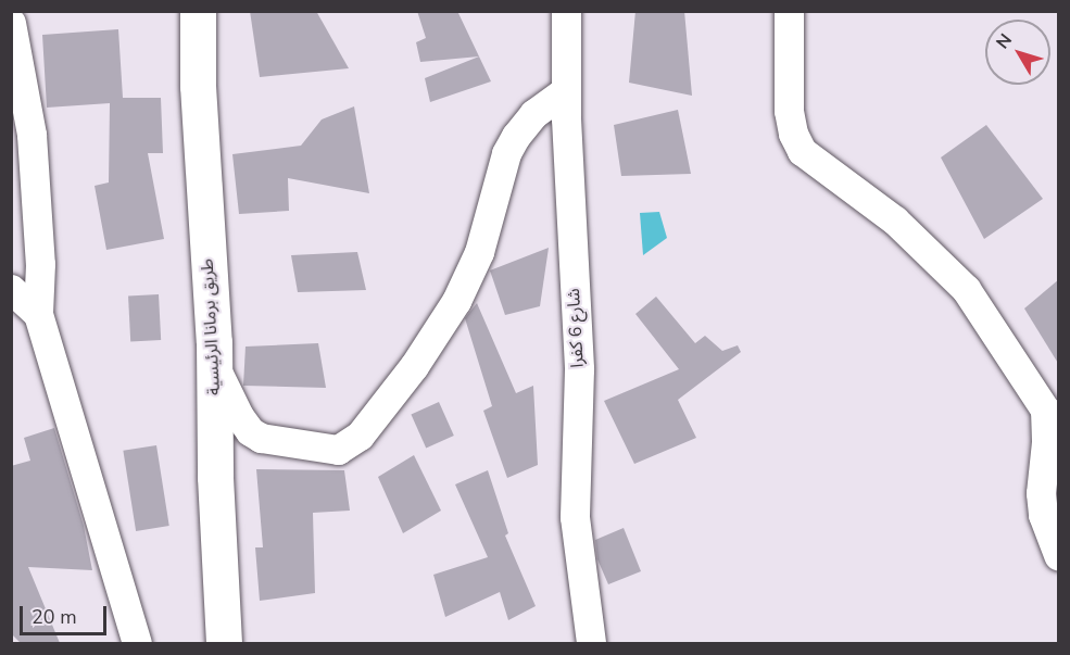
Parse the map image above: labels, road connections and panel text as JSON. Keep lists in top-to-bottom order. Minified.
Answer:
{"streets":{"main road":["طريق برمانا الرئيسية"],"street":["شارع 6 كفرا"]},"scale_bar":"20 m","north":"top left"}
